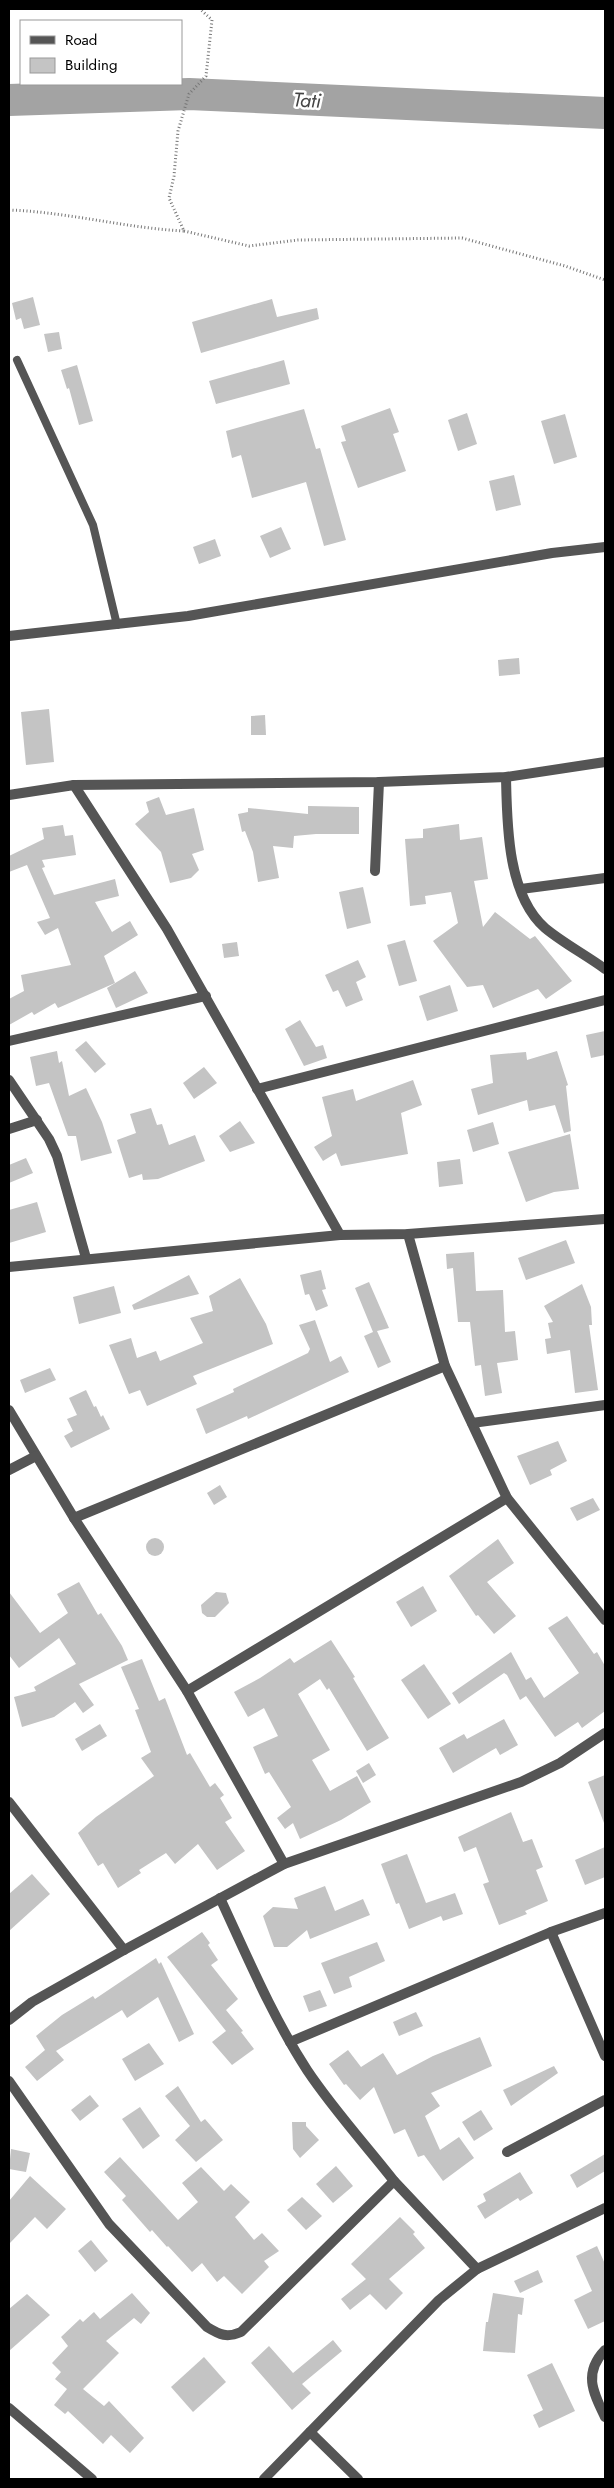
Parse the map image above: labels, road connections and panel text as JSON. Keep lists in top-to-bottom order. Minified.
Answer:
{"water":["Tati"],"legend":["Road","Building"]}
